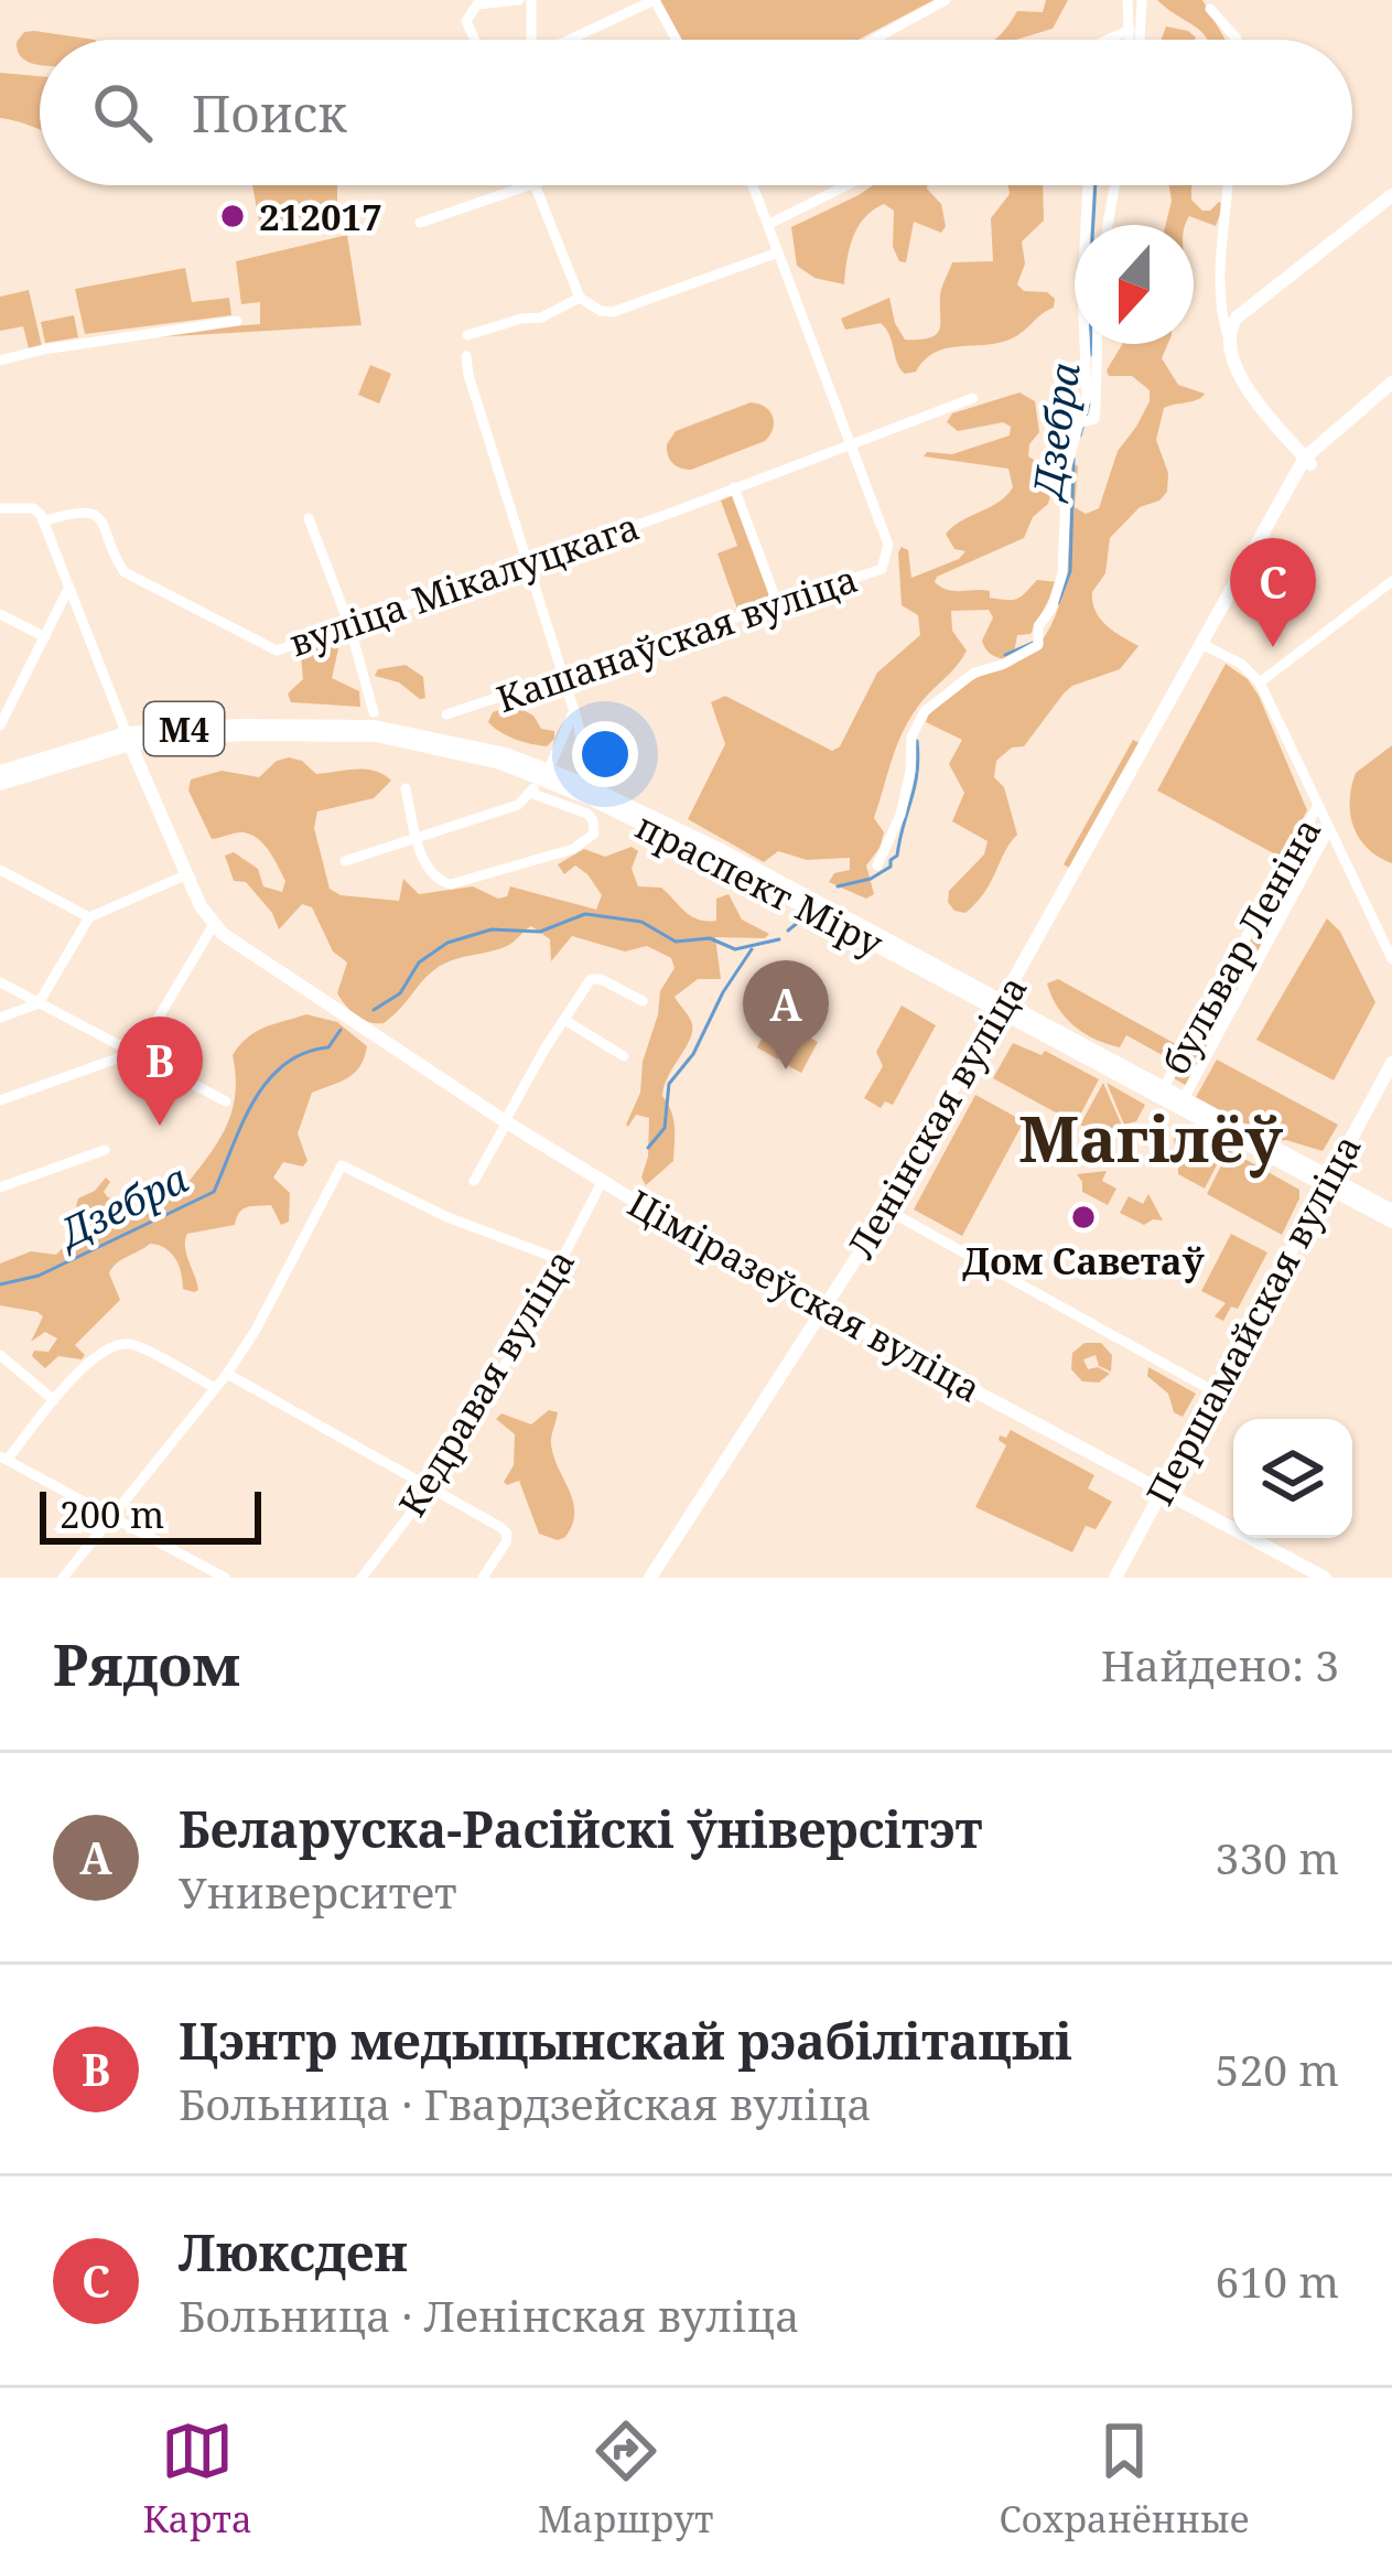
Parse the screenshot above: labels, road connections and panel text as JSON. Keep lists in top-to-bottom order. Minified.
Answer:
{"streets":{"main road":["М4","праспект Міру","Ленінская вуліца","Ціміразеўская вуліца","Першамайская вуліца"],"street":["вуліца Мікалуцкага","Кашанаўская вуліца","бульвар Леніна","Кедравая вуліца"]},"crossings":[["вуліца Мікалуцкага","Кашанаўская вуліца"],["праспект Міру","бульвар Леніна"],["праспект Міру","Ленінская вуліца"],["праспект Міру","Першамайская вуліца"],["Ленінская вуліца","Ціміразеўская вуліца"],["Ціміразеўская вуліца","Першамайская вуліца"],["Ціміразеўская вуліца","Кедравая вуліца"]],"districts":["Магілёў"],"water":["Дзебра"],"places":["212017","Дом Саветаў"],"scale_bar":"200 m","north":"bottom","page":{"search":"Поиск","pins":["C","A","B"],"scale":"200 m","heading":["Рядом","Найдено: 3"],"list":[{"mark":"A","name":"Беларуска-Расійскі ўніверсітэт","note":"Университет","value":"330 m"},{"mark":"B","name":"Цэнтр медыцынскай рэабілітацыі","note":"Больница · Гвардзейская вуліца","value":"520 m"},{"mark":"C","name":"Люксден","note":"Больница · Ленінская вуліца","value":"610 m"}],"nav":["Карта","Маршрут","Сохранённые"]}}
